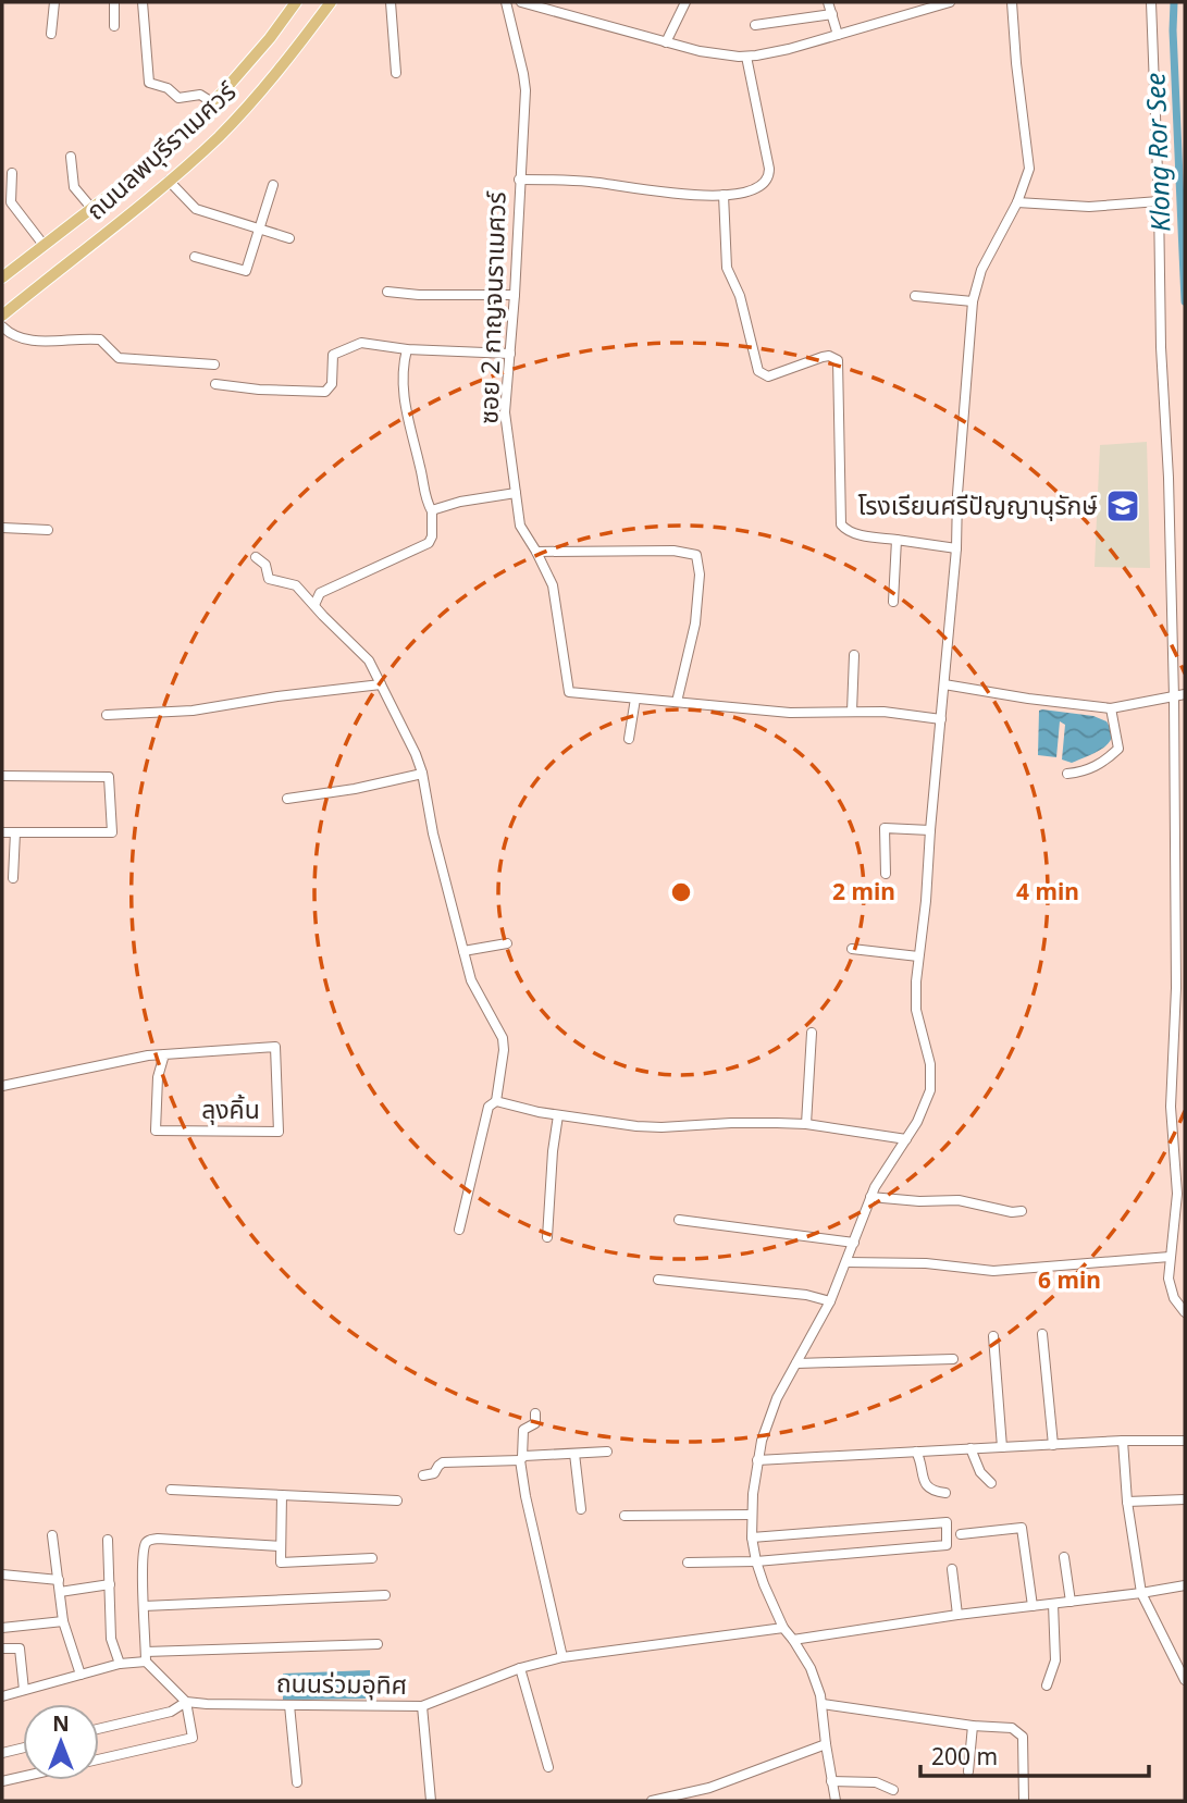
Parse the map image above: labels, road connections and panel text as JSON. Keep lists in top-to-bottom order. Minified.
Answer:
{"streets":{"main road":["ถนนลพบุรีราเมศวร์"],"street":["ซอย 2 กาญจนราเมศวร์","ลุงคิ้น","ถนนร่วมอุทิศ"]},"water":["Klong Ror See"],"places":{"school or university":["โรงเรียนศรีปัญญานุรักษ์"]},"scale_bar":"200 m","north":"top","rings":["2 min","4 min","6 min"]}
